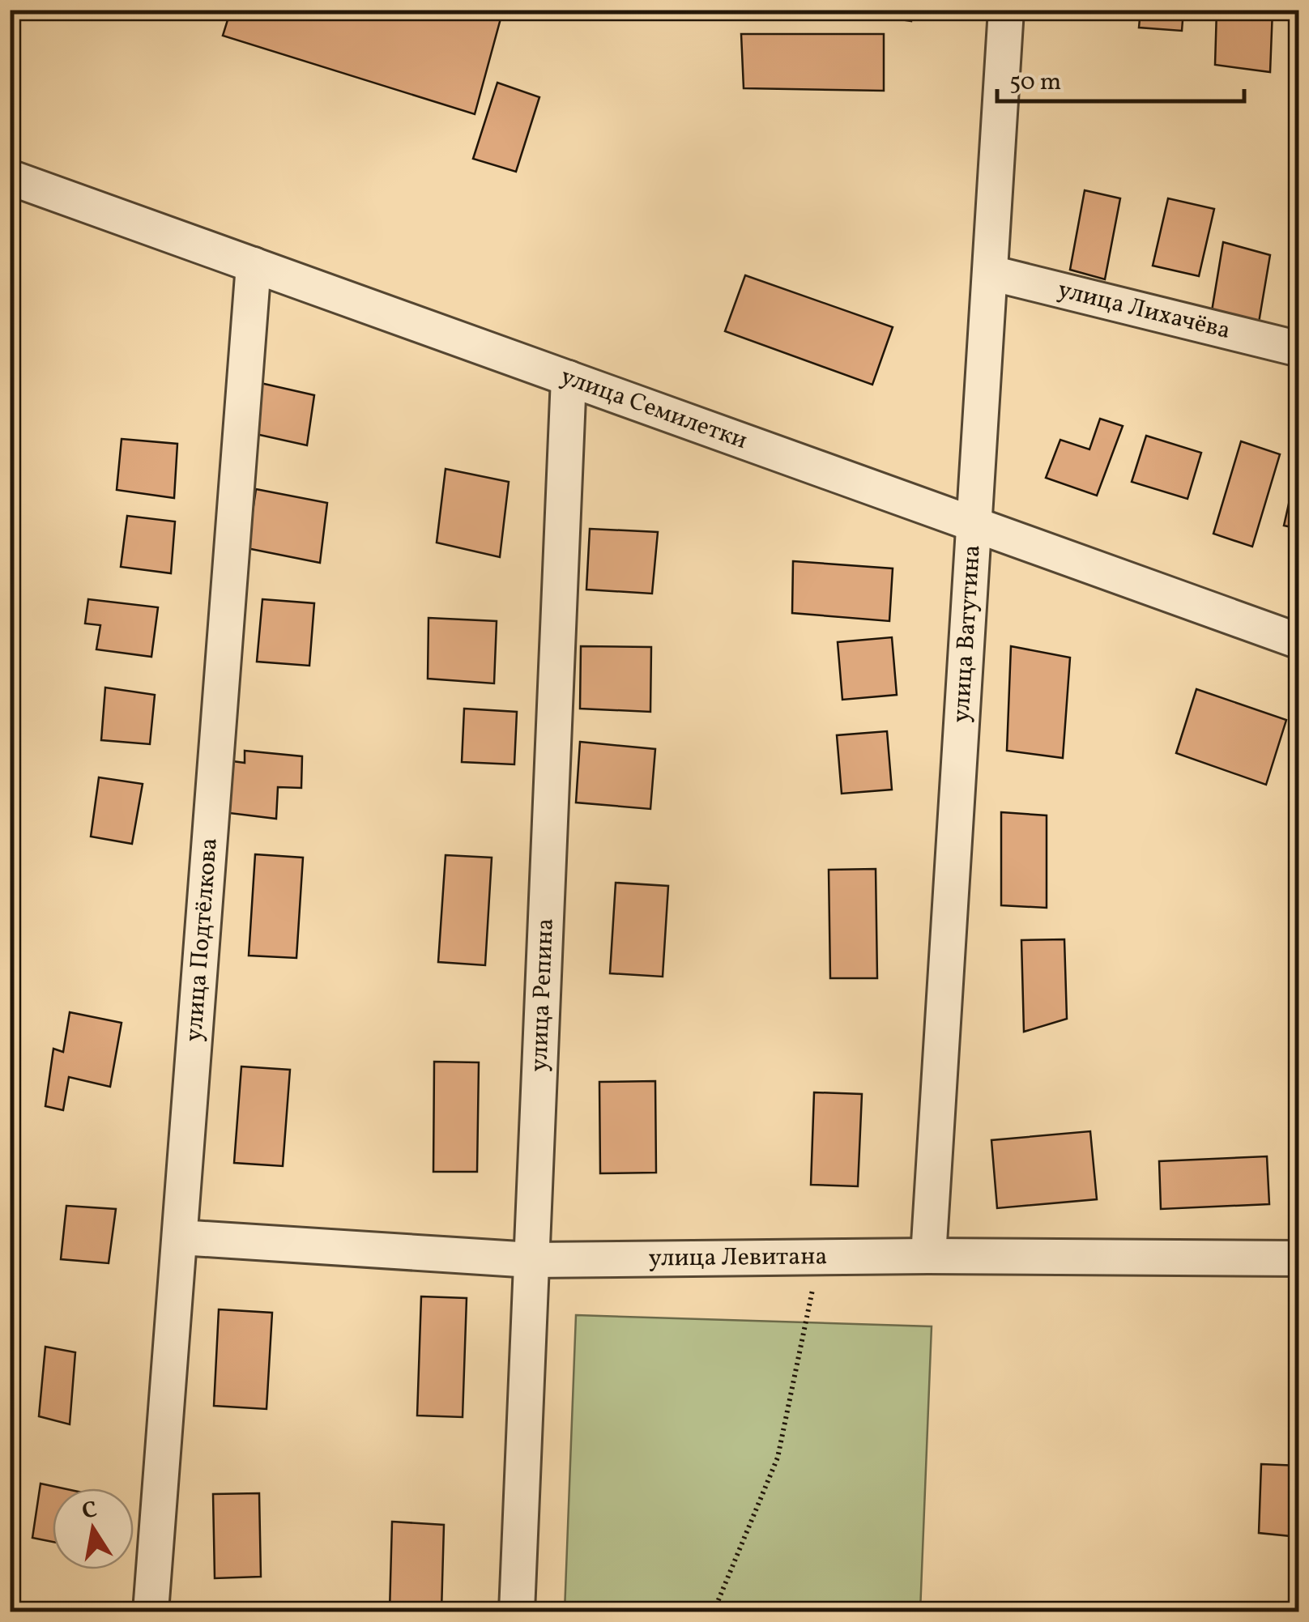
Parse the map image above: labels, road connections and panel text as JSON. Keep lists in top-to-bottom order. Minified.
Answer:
{"streets":{"street":["улица Лихачёва","улица Семилетки","улица Ватутина","улица Подтёлкова","улица Репина","улица Левитана"]},"crossings":[["улица Лихачёва","улица Ватутина"],["улица Семилетки","улица Ватутина"],["улица Семилетки","улица Подтёлкова"],["улица Семилетки","улица Репина"],["улица Ватутина","улица Левитана"],["улица Подтёлкова","улица Левитана"],["улица Репина","улица Левитана"]],"scale_bar":"50 m","north":"top"}
